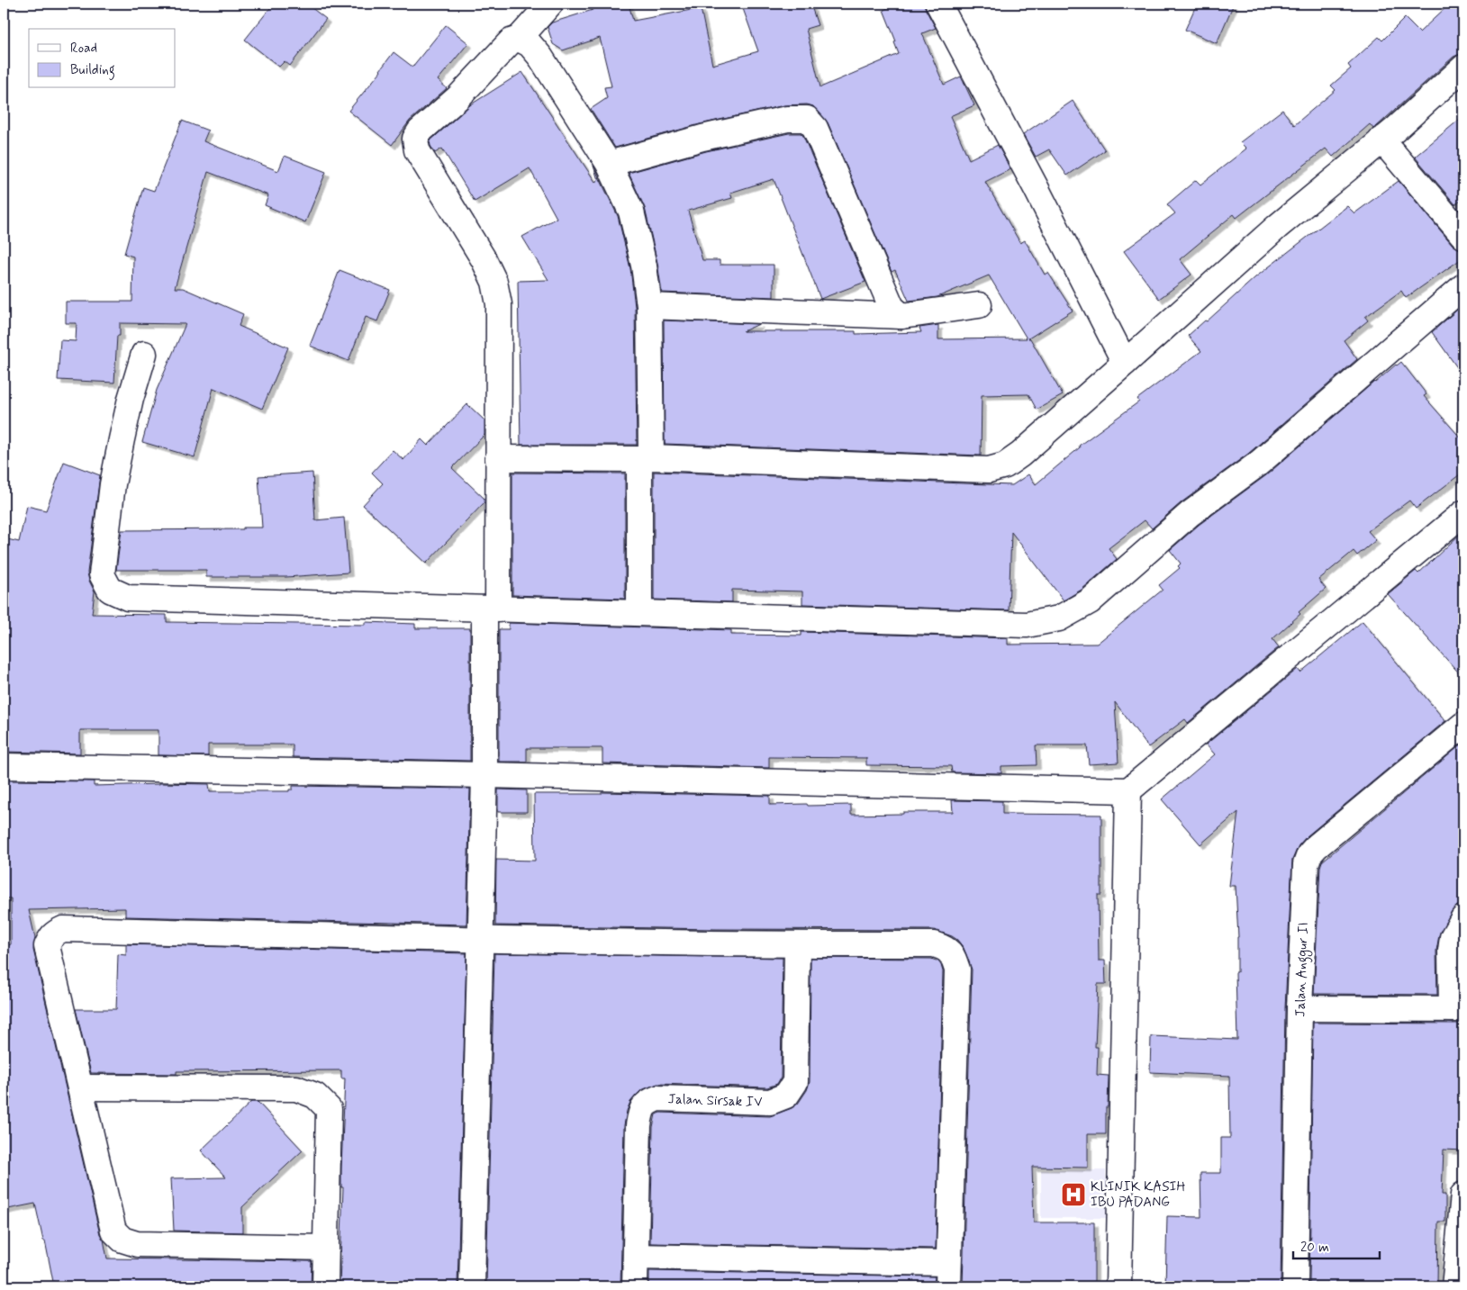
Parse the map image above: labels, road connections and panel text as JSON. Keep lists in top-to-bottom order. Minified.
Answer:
{"streets":{"street":["Jalan Anggur II","Jalan Sirsak IV"]},"places":{"hospital":["KLINIK KASIH IBU PADANG"]},"legend":["Road","Building"],"scale_bar":"20 m"}
